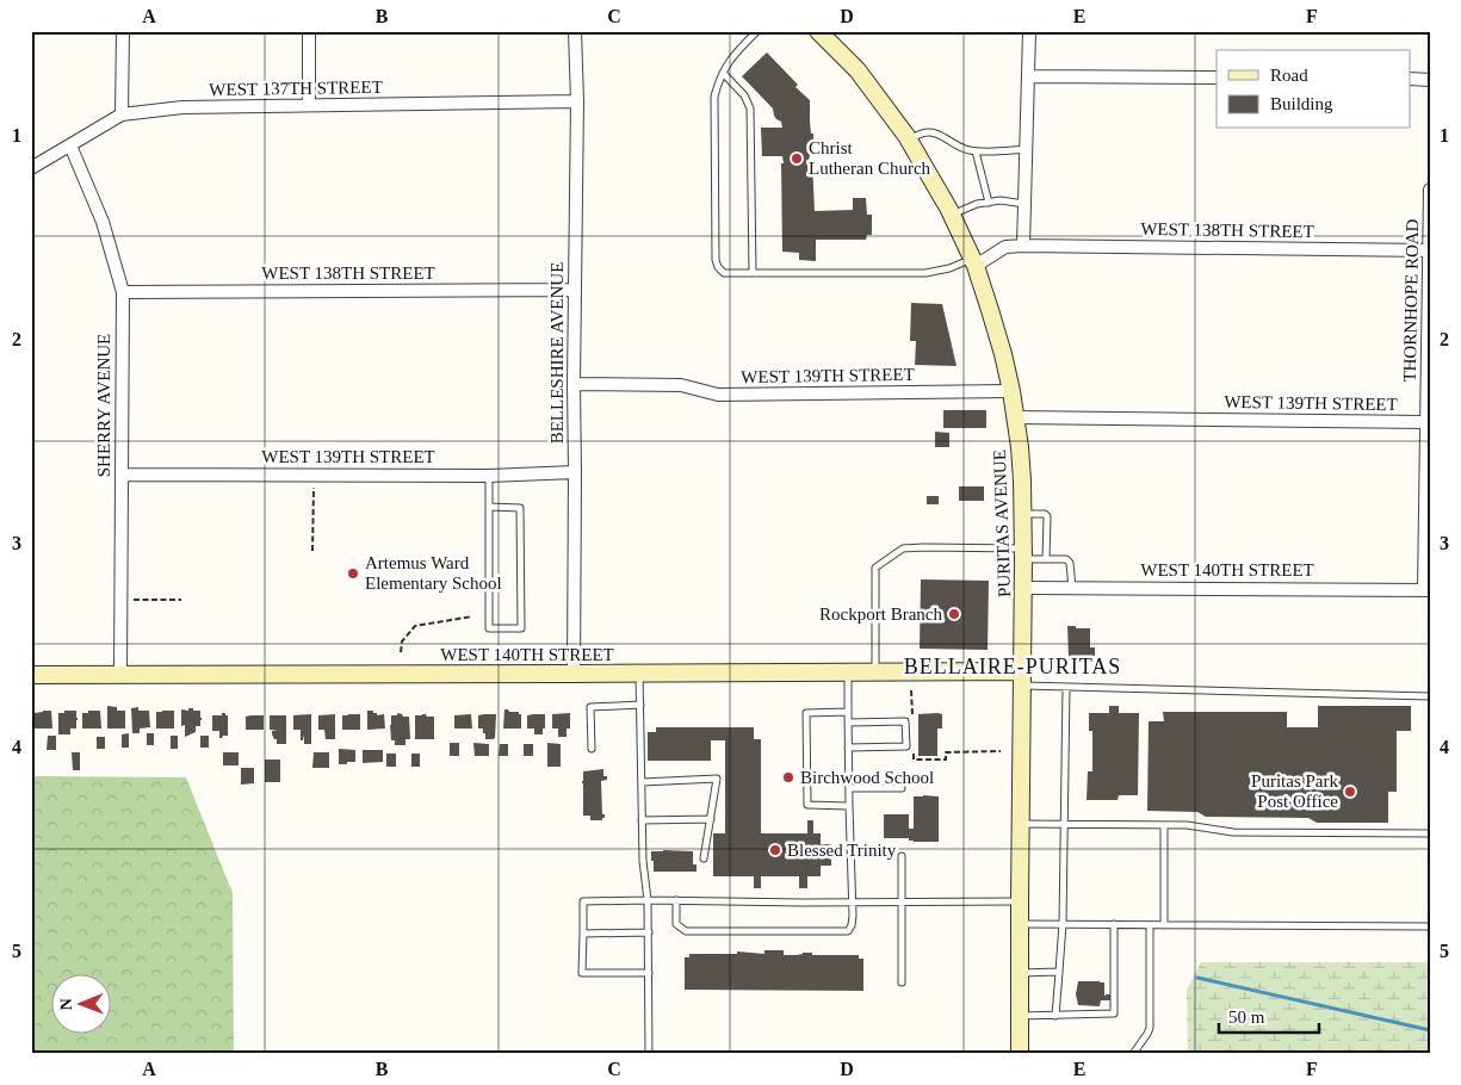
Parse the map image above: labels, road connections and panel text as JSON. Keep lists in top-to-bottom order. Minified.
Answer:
{"streets":{"street":["WEST 137TH STREET","WEST 138TH STREET","THORNHOPE ROAD","BELLESHIRE AVENUE","WEST 139TH STREET","SHERRY AVENUE","PURITAS AVENUE","WEST 140TH STREET"]},"crossings":[["WEST 137TH STREET","BELLESHIRE AVENUE"],["WEST 137TH STREET","SHERRY AVENUE"],["WEST 138TH STREET","THORNHOPE ROAD"],["WEST 138TH STREET","BELLESHIRE AVENUE"],["WEST 138TH STREET","SHERRY AVENUE"],["THORNHOPE ROAD","WEST 139TH STREET"],["THORNHOPE ROAD","WEST 140TH STREET"],["BELLESHIRE AVENUE","WEST 139TH STREET"],["BELLESHIRE AVENUE","WEST 140TH STREET"],["WEST 139TH STREET","SHERRY AVENUE"],["WEST 139TH STREET","PURITAS AVENUE"],["SHERRY AVENUE","WEST 140TH STREET"],["PURITAS AVENUE","WEST 140TH STREET"]],"districts":["BELLAIRE-PURITAS"],"places":["Christ Lutheran Church","Artemus Ward Elementary School","Rockport Branch","Birchwood School","Puritas Park Post Office","Blessed Trinity"],"legend":["Road","Building"],"scale_bar":"50 m","north":"left","grid":{"columns":["A","B","C","D","E","F"],"rows":["1","2","3","4","5"]}}
